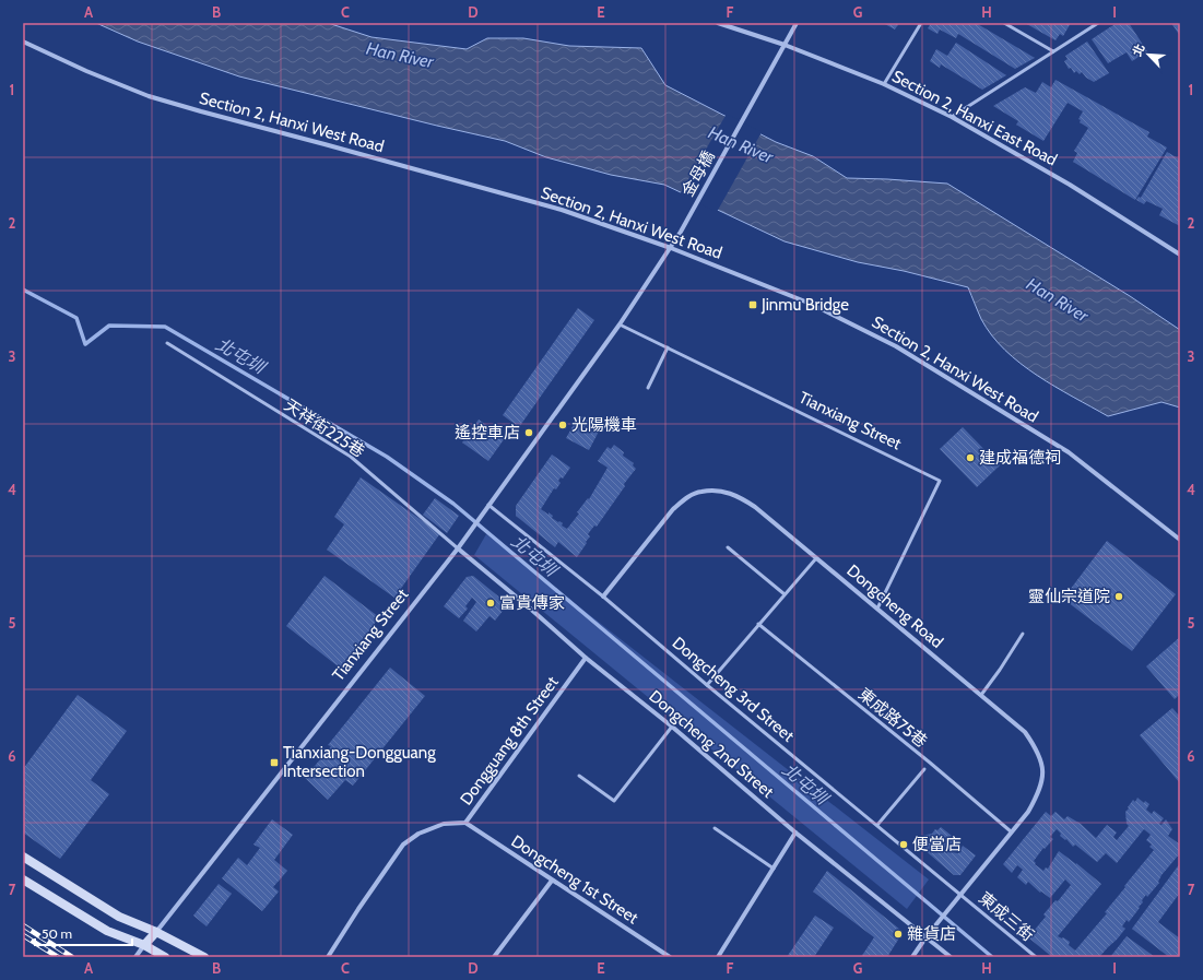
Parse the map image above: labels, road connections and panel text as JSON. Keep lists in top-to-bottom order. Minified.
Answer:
{"streets":{"street":["Section 2, Hanxi East Road","Section 2, Hanxi West Road","金母橋","Tianxiang Street","Dongcheng Road","Dongguang 8th Street","Dongcheng 2nd Street","Dongcheng 1st Street"],"lane":["天祥街225巷","Dongcheng 3rd Street","東成路75巷","東成三街"]},"crossings":[["Section 2, Hanxi East Road","金母橋"],["Section 2, Hanxi West Road","Tianxiang Street"],["金母橋","Tianxiang Street"],["Tianxiang Street","天祥街225巷"],["Tianxiang Street","Dongcheng Road"],["Tianxiang Street","Dongcheng 3rd Street"],["Tianxiang Street","Dongcheng 2nd Street"],["天祥街225巷","Dongcheng 2nd Street"],["Dongcheng Road","Dongcheng 3rd Street"],["Dongcheng Road","東成路75巷"],["Dongcheng Road","Dongcheng 2nd Street"],["Dongcheng Road","東成三街"],["Dongcheng 3rd Street","東成三街"],["Dongguang 8th Street","Dongcheng 2nd Street"],["Dongguang 8th Street","Dongcheng 1st Street"]],"water":["Han River","北屯圳"],"places":{"transit":["Jinmu Bridge","Tianxiang-Dongguang Intersection"],"other":["光陽機車","遙控車店","建成福德祠","靈仙宗道院","富貴傳家","便當店","雜貨店"]},"scale_bar":"50 m","north":"top left","grid":{"columns":["A","B","C","D","E","F","G","H","I"],"rows":["1","2","3","4","5","6","7"]}}
